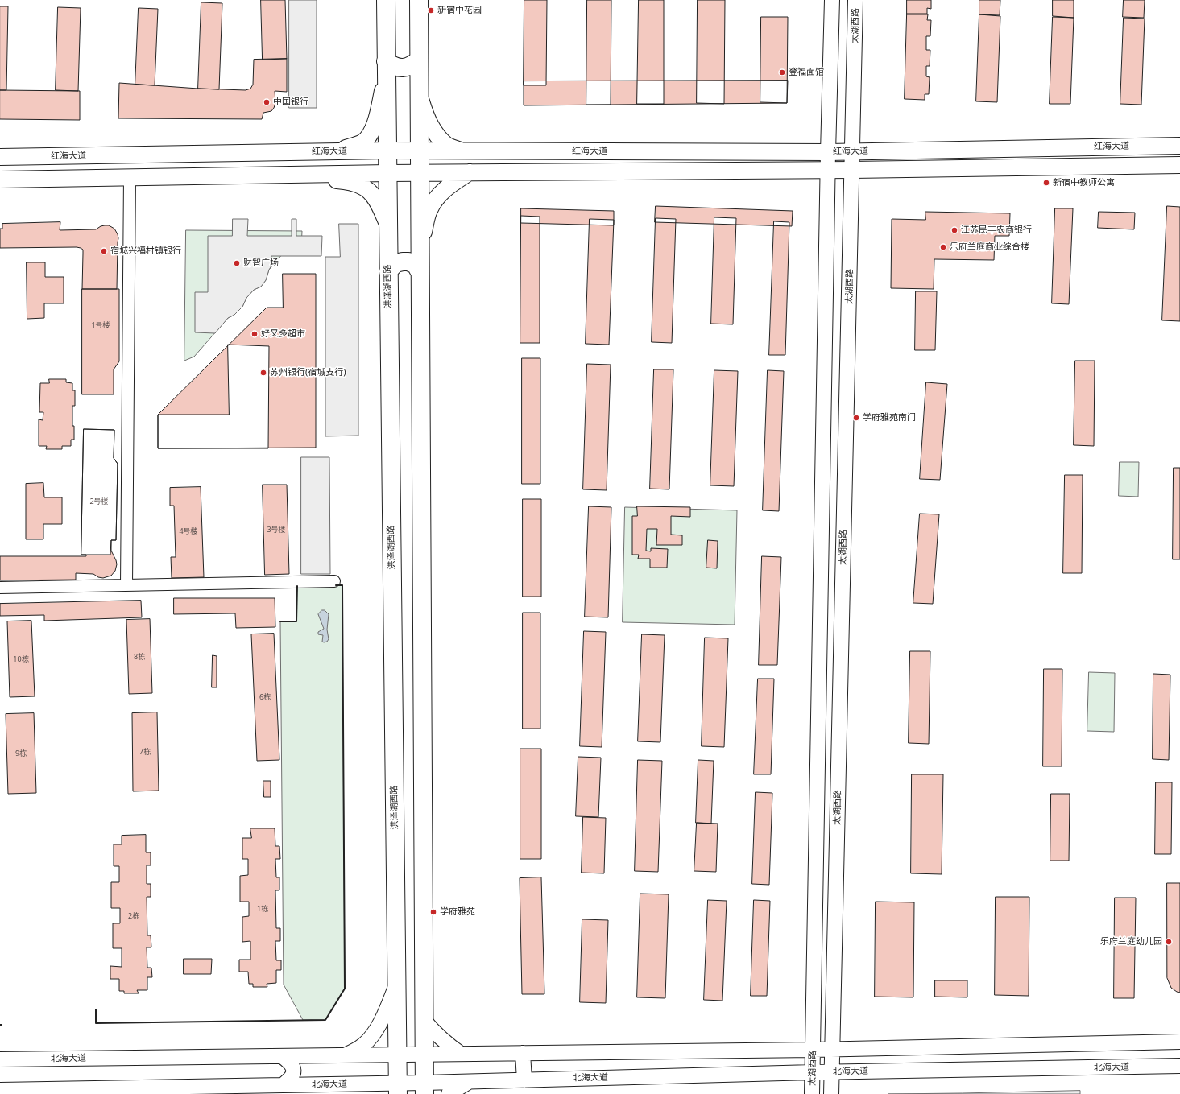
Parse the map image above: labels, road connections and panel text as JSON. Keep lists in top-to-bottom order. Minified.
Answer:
{"streets":{"main road":["红海大道","洪泽湖西路"],"street":["太湖西路","北海大道"]},"crossings":[["太湖西路","红海大道"],["太湖西路","北海大道"],["红海大道","洪泽湖西路"],["洪泽湖西路","北海大道"]],"places":["新宿中花园","登福面馆","中国银行","新宿中教师公寓","江苏民丰农商银行","乐府兰庭商业综合楼","宿城兴福村镇银行","财智广场","好又多超市","苏州银行(宿城支行)","学府雅苑南门","学府雅苑","乐府兰庭幼儿园"],"house_numbers":["1号楼","2号楼","3号楼","4号楼","8栋","10栋","6栋","7栋","9栋","1栋","2栋"]}
